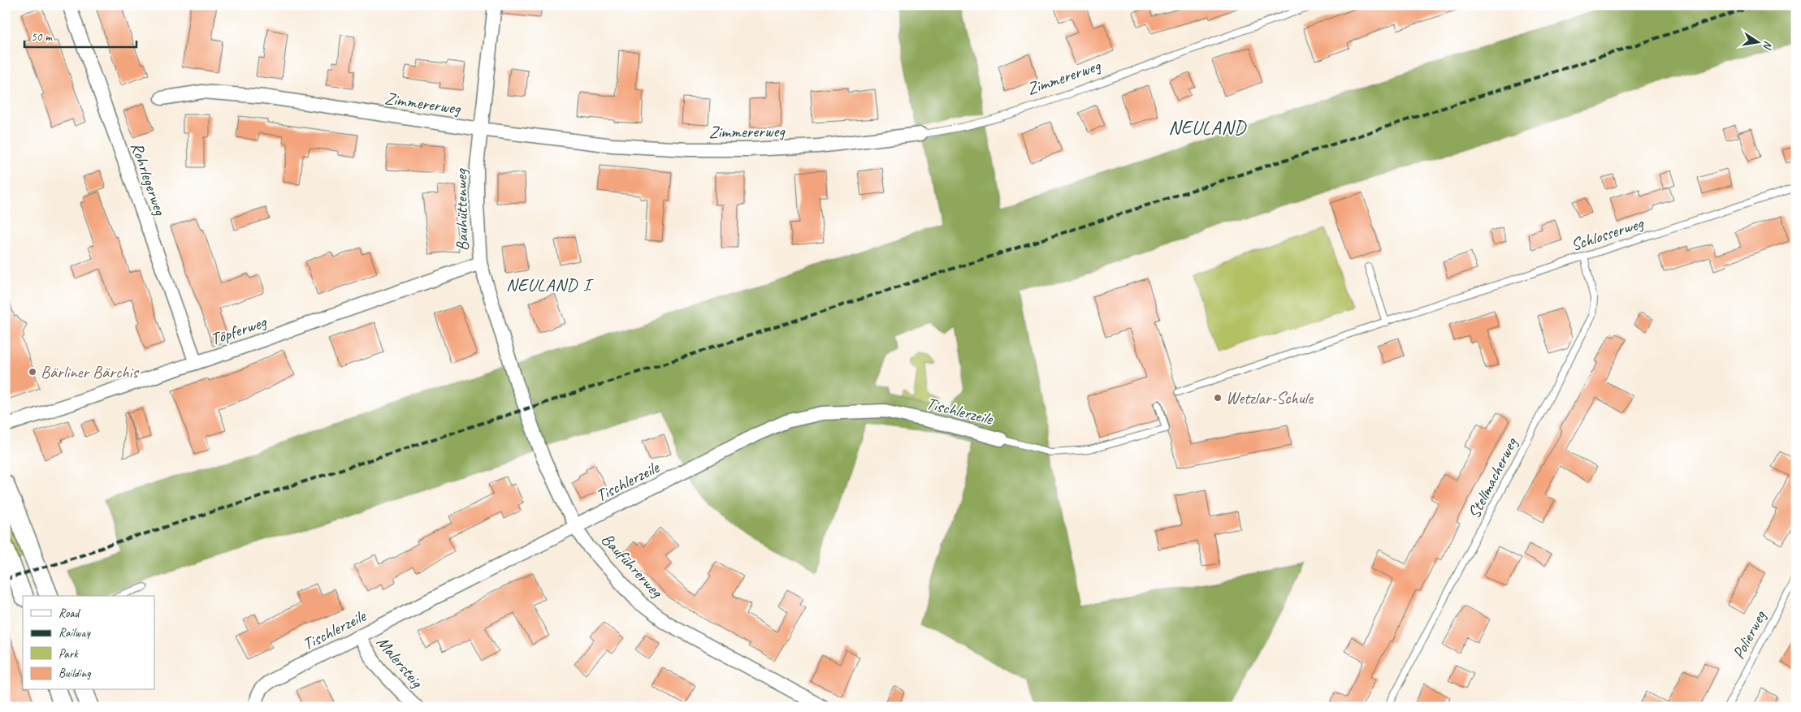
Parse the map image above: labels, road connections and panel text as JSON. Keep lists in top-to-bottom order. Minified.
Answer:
{"streets":{"street":["Zimmererweg","Rohrlegerweg","Bauhüttenweg","Töpferweg","Tischlerzeile","Bauführerweg","Malersteig"],"lane":["Schlosserweg","Stellmacherweg","Polierweg"]},"crossings":[["Zimmererweg","Bauhüttenweg"],["Rohrlegerweg","Töpferweg"],["Bauhüttenweg","Töpferweg"],["Bauhüttenweg","Bauführerweg"],["Schlosserweg","Stellmacherweg"],["Tischlerzeile","Bauführerweg"],["Tischlerzeile","Malersteig"]],"districts":["NEULAND","NEULAND I"],"places":["Bärliner Bärchis","Wetzlar-Schule"],"legend":["Road","Railway","Park","Building"],"scale_bar":"50 m","north":"right"}
